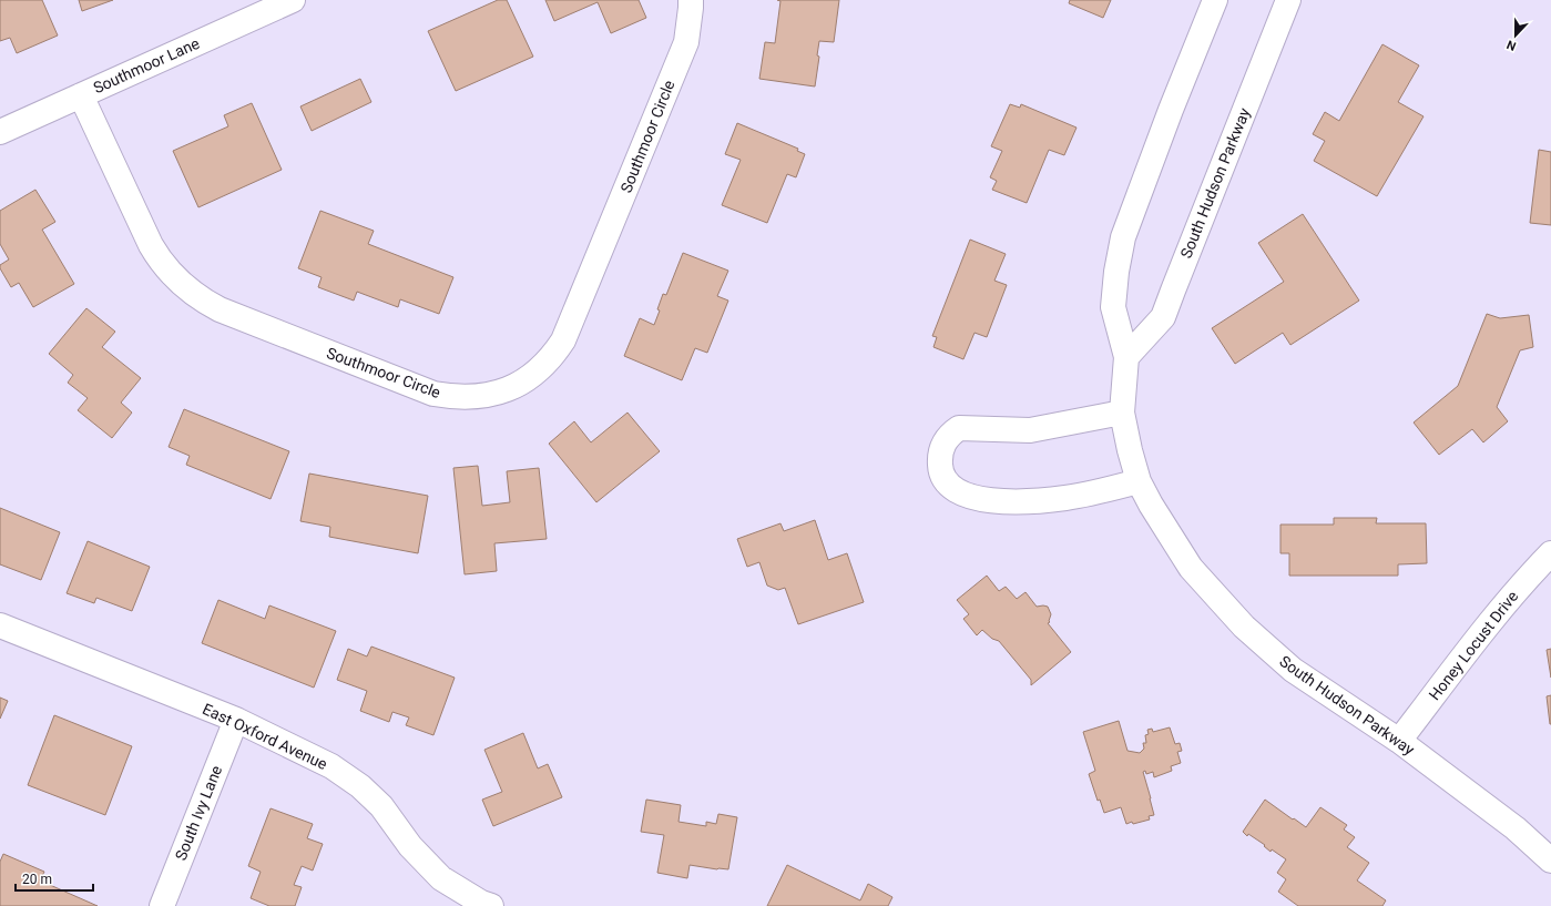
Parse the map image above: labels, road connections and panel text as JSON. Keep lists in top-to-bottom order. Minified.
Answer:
{"streets":{"street":["Southmoor Lane","Southmoor Circle","South Hudson Parkway","Honey Locust Drive","East Oxford Avenue","South Ivy Lane"]},"crossings":[["Southmoor Lane","Southmoor Circle"],["South Hudson Parkway","Honey Locust Drive"],["East Oxford Avenue","South Ivy Lane"]],"scale_bar":"20 m","north":"bottom"}
